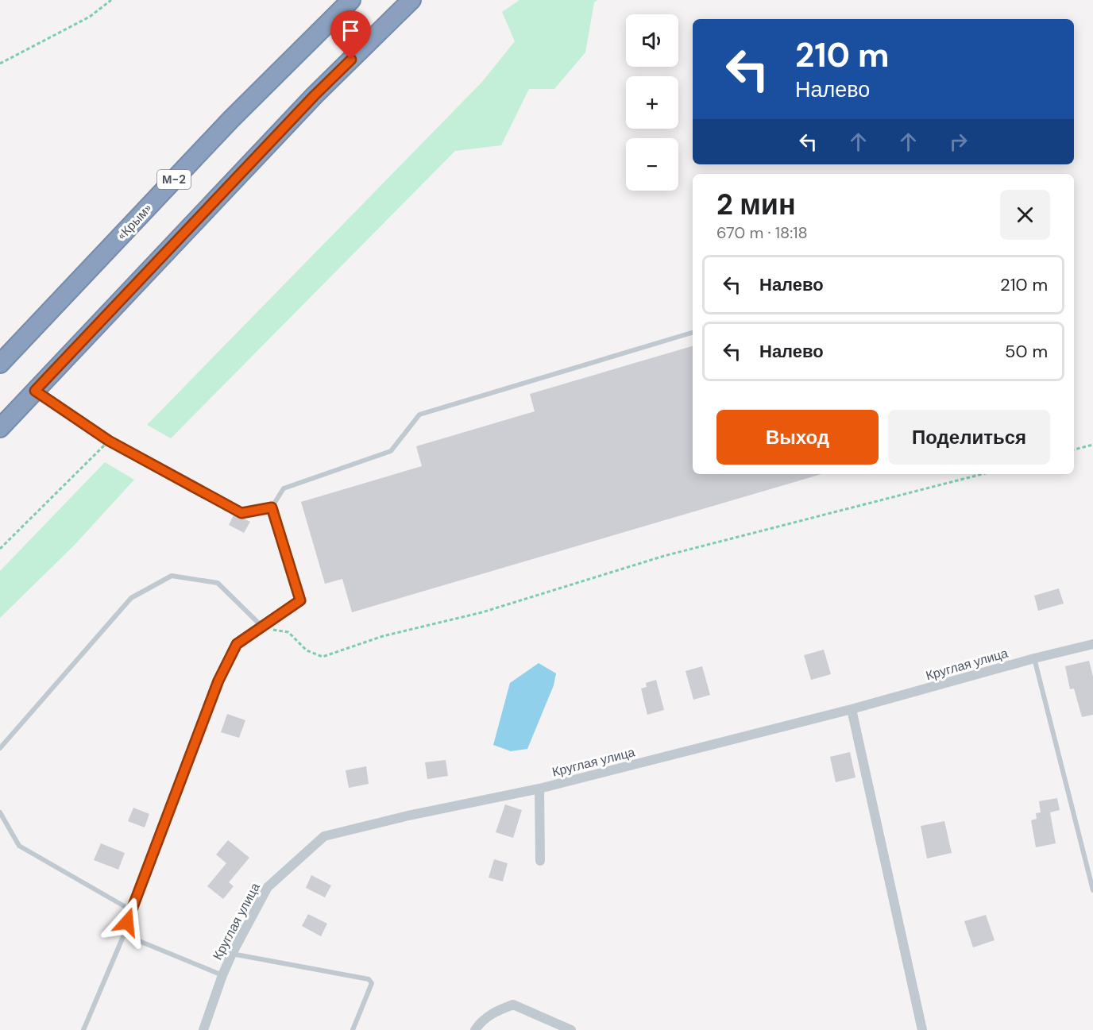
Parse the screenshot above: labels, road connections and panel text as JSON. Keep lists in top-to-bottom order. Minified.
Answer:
{"streets":{"highway":["М-2","«Крым»"],"street":["Круглая улица"]},"page":{"map_buttons":["+","−"],"turn":["210 m","Налево"],"heading":["2 мин","670 m · 18:18"],"list":[{"name":"Налево","value":"210 m"},{"name":"Налево","value":"50 m"}],"buttons":["Выход","Поделиться"]}}
